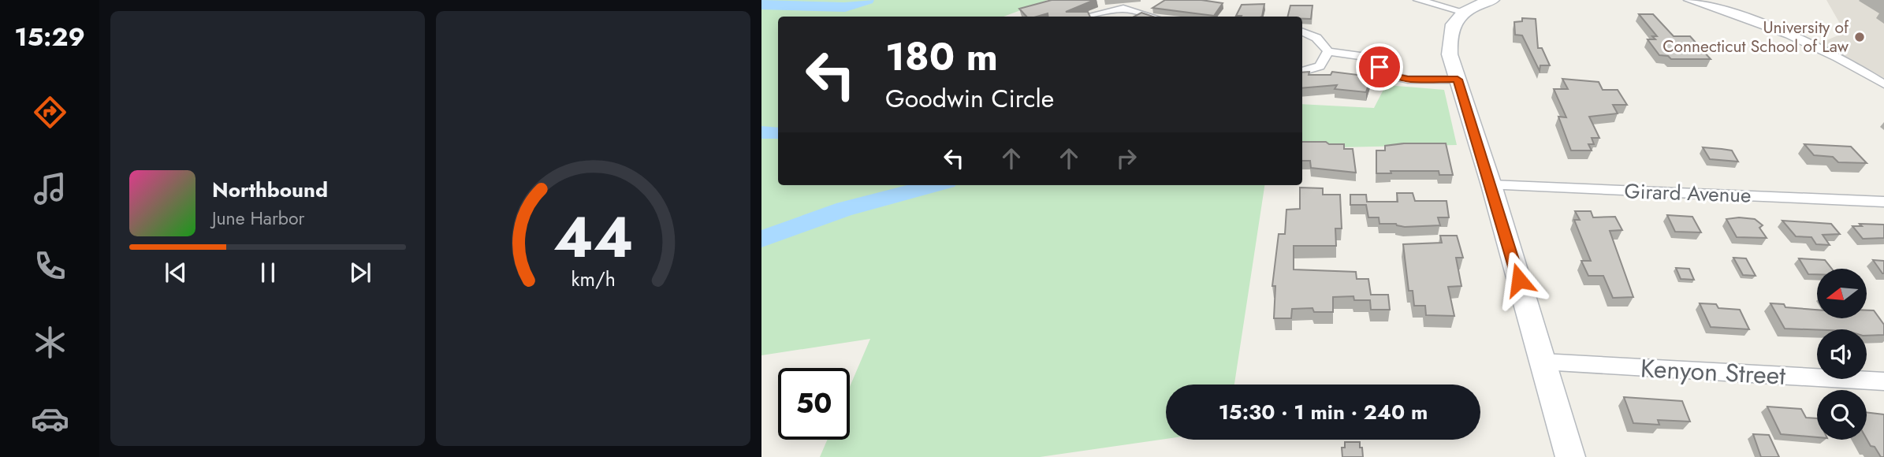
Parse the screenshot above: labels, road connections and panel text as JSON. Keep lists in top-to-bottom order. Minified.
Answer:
{"streets":{"street":["Girard Avenue","Kenyon Street"]},"places":["University of Connecticut School of Law"],"north":"left","page":{"tabs":"15:29","turn":["180 m","Goodwin Circle"],"song":["Northbound","June Harbor"],"limit":"50","trip":"15:30 · 1 min · 240 m","gauge":["44","km/h"]}}
